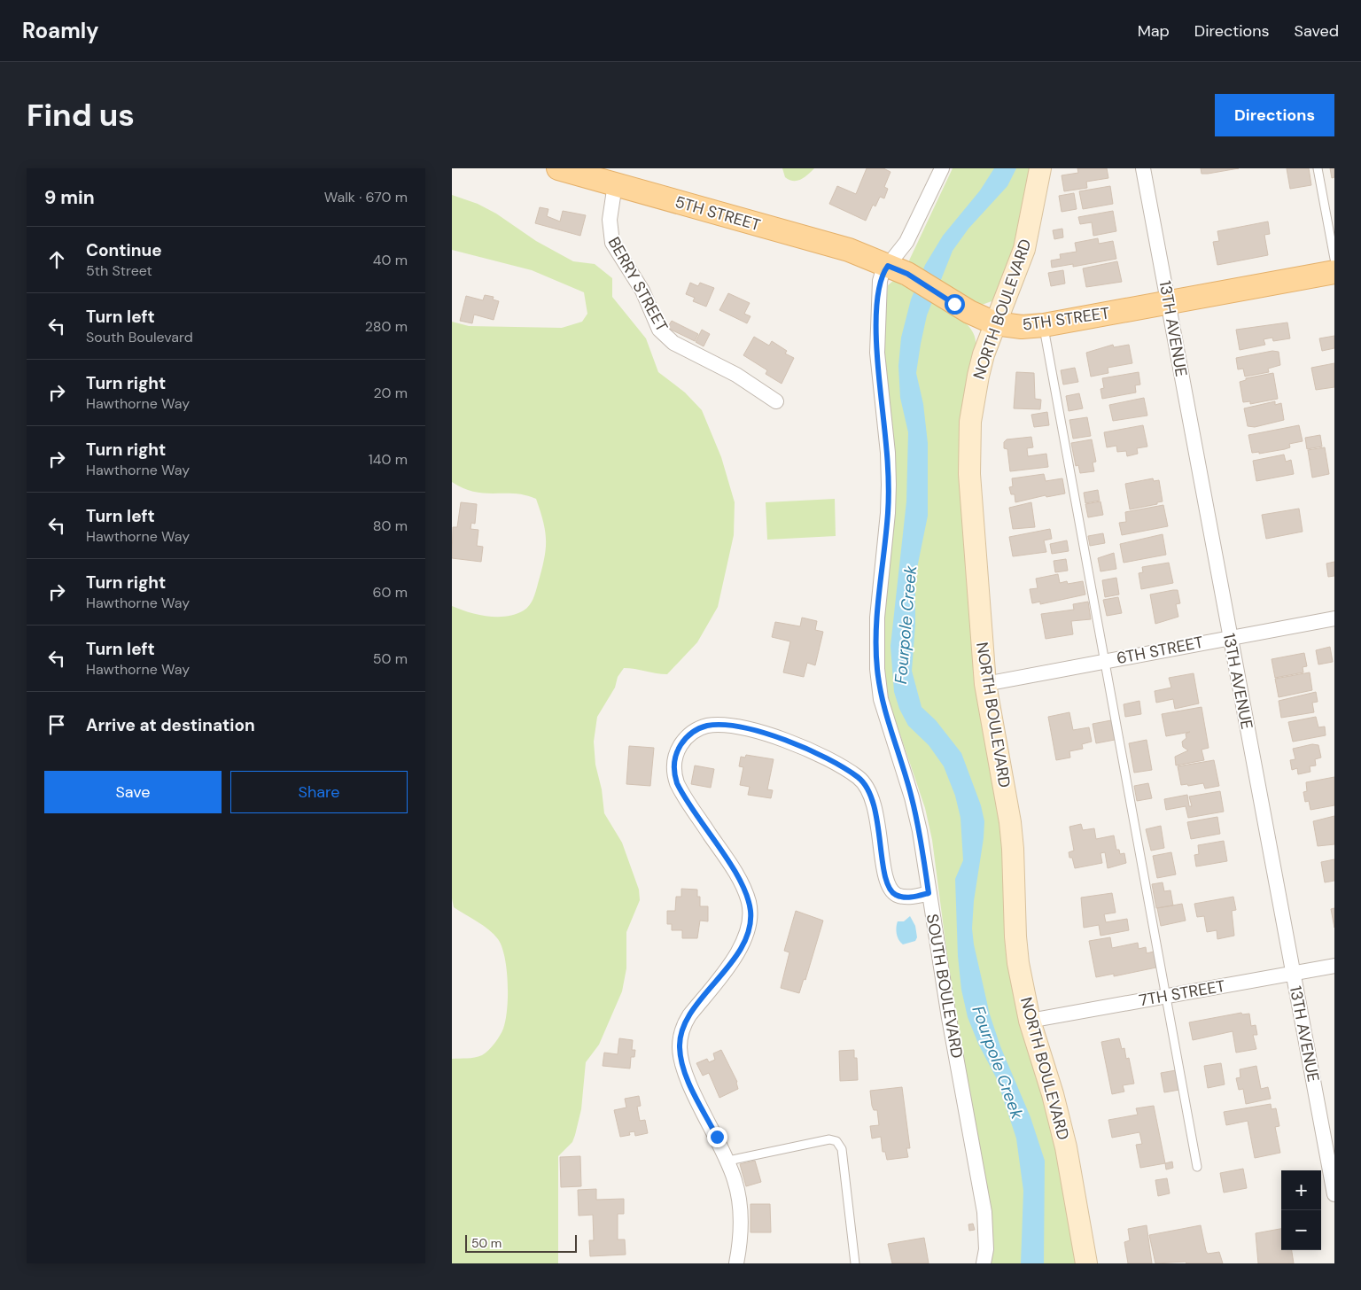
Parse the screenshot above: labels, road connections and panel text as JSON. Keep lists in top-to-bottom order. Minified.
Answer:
{"streets":{"main road":["5TH STREET"],"street":["BERRY STREET","NORTH BOULEVARD","13TH AVENUE","6TH STREET","SOUTH BOULEVARD","7TH STREET"]},"crossings":[["5TH STREET","BERRY STREET"],["5TH STREET","NORTH BOULEVARD"],["5TH STREET","13TH AVENUE"],["5TH STREET","SOUTH BOULEVARD"],["NORTH BOULEVARD","6TH STREET"],["NORTH BOULEVARD","7TH STREET"],["13TH AVENUE","6TH STREET"],["13TH AVENUE","7TH STREET"]],"water":["Fourpole Creek"],"scale_bar":"50 m","page":{"header":"Roamly","nav":["Map","Directions","Saved"],"buttons":["Directions",["Save","Share"]],"title":"Find us","heading":["9 min","Walk · 670 m"],"list":[["Continue","5th Street","40 m"],["Turn left","South Boulevard","280 m"],["Turn right","Hawthorne Way","20 m"],["Turn right","Hawthorne Way","140 m"],["Turn left","Hawthorne Way","80 m"],["Turn right","Hawthorne Way","60 m"],["Turn left","Hawthorne Way","50 m"],"Arrive at destination"],"map_buttons":["+","−"],"scale":"50 m"}}
